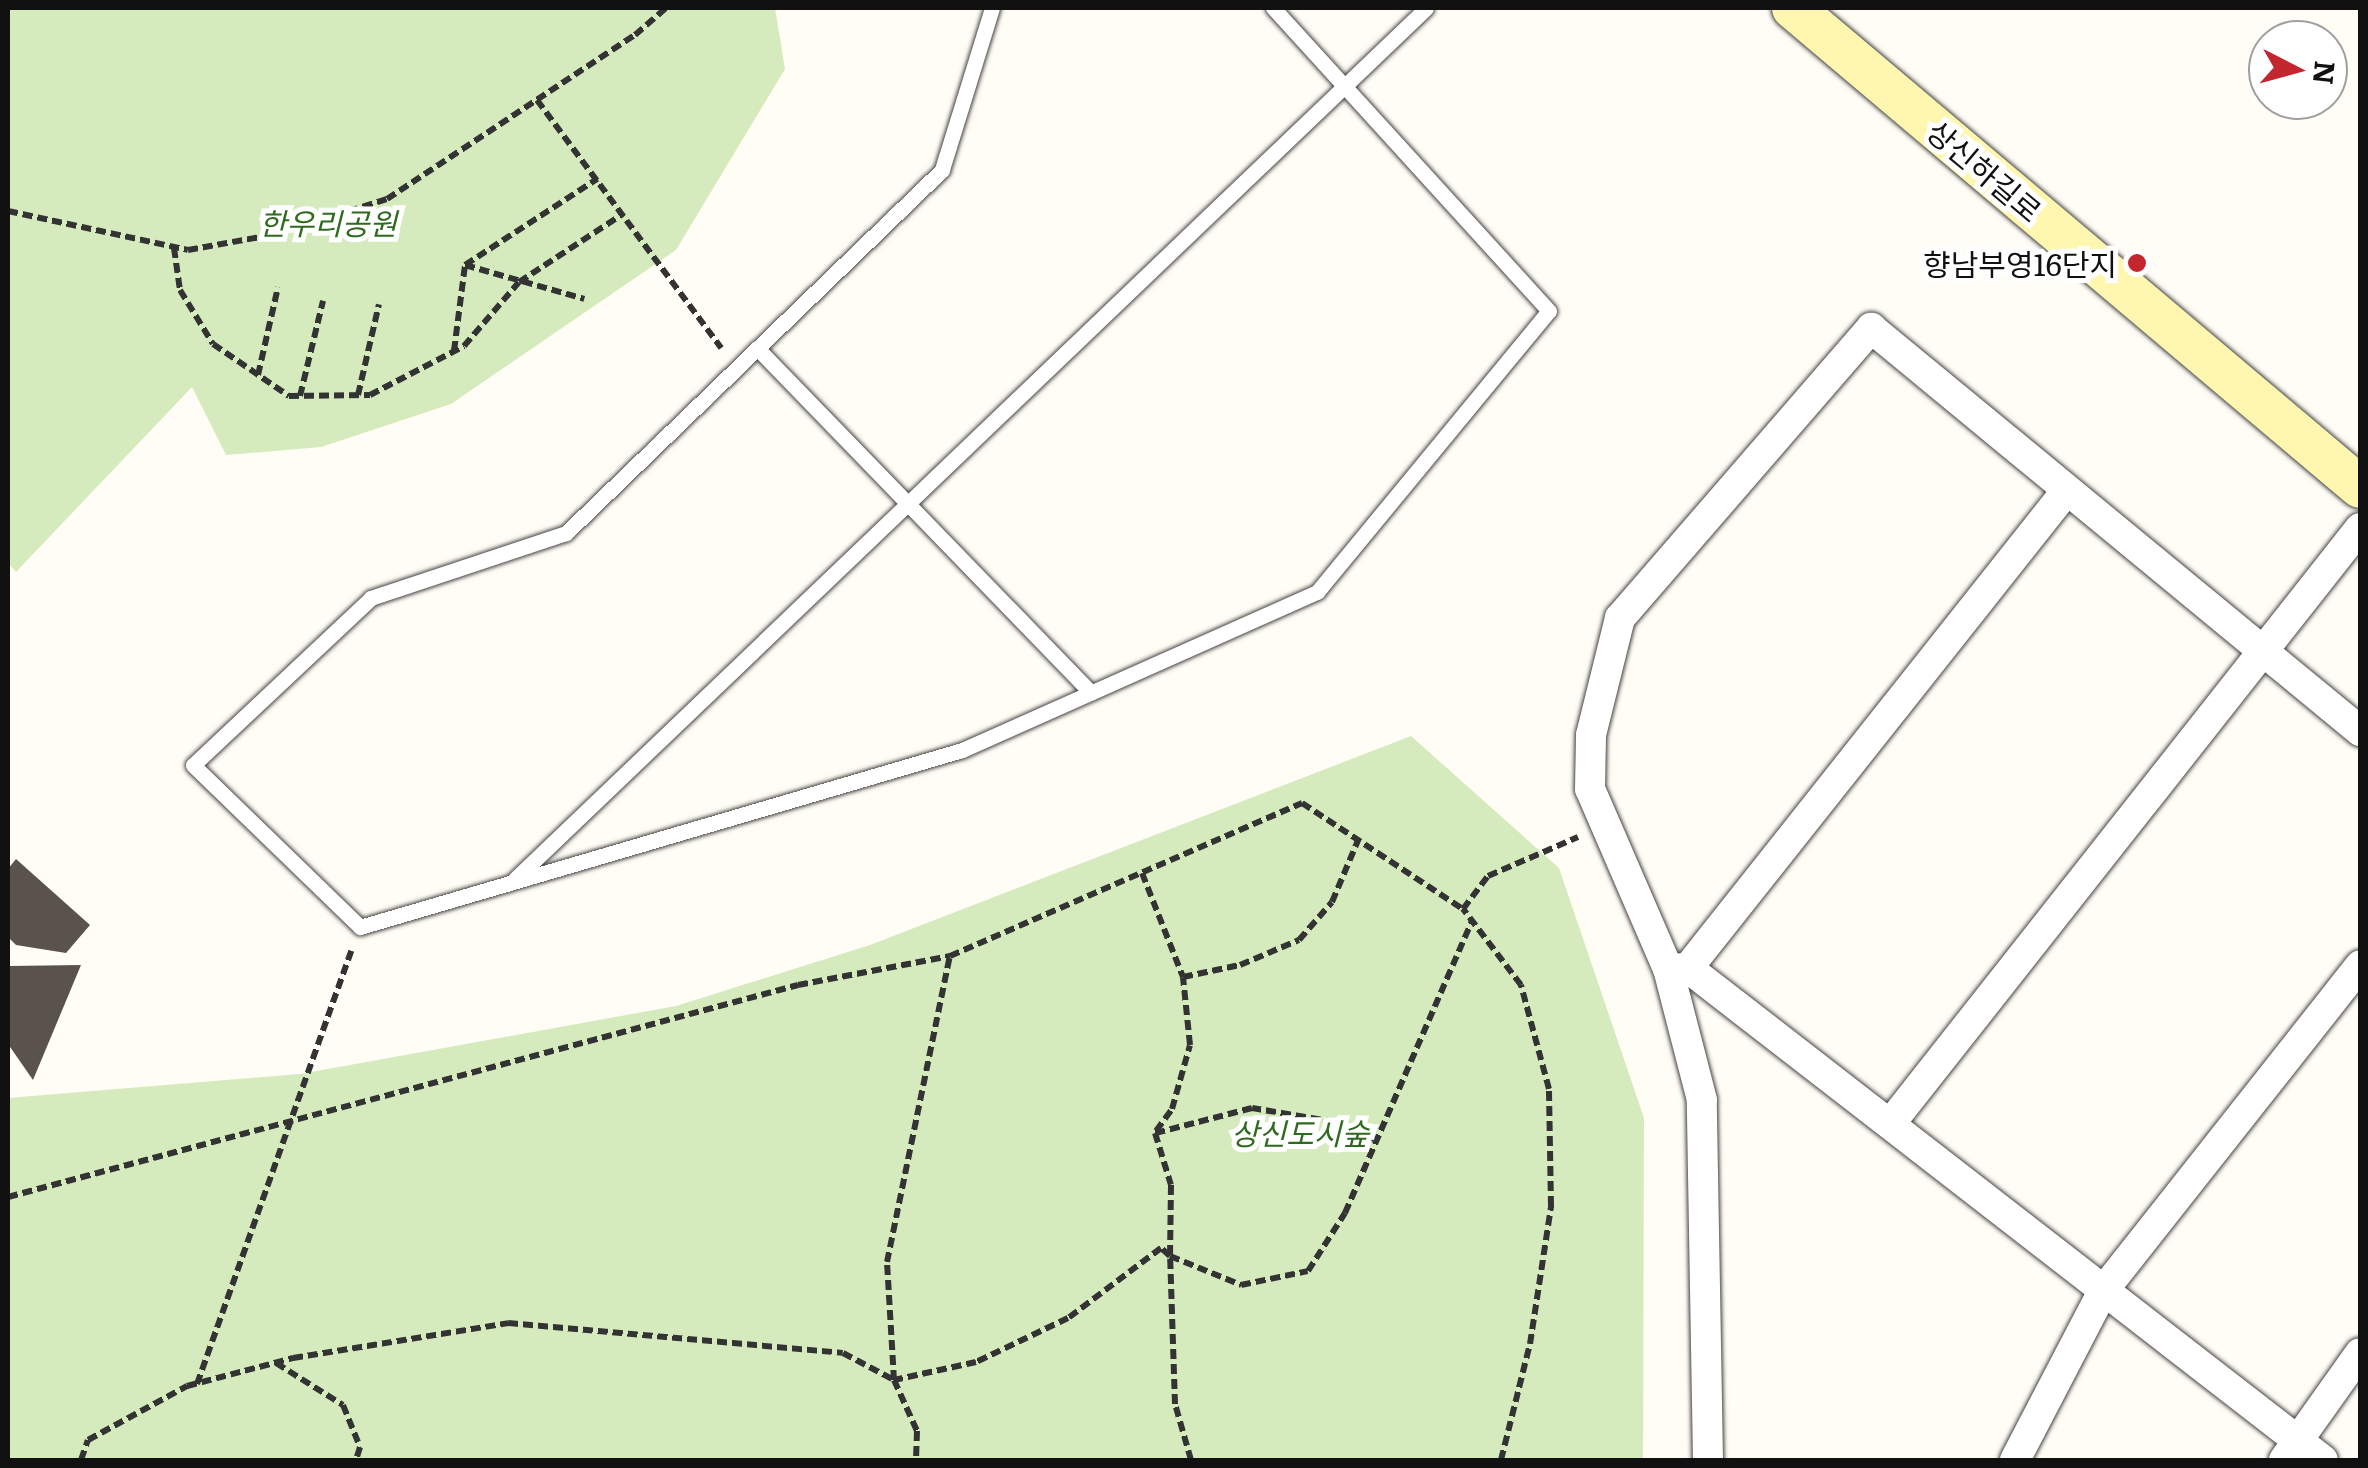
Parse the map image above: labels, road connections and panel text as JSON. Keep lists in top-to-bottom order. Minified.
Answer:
{"streets":{"street":["상신하길로"]},"parks":["한우리공원","상신도시숲"],"places":["향남부영16단지"],"north":"right"}
